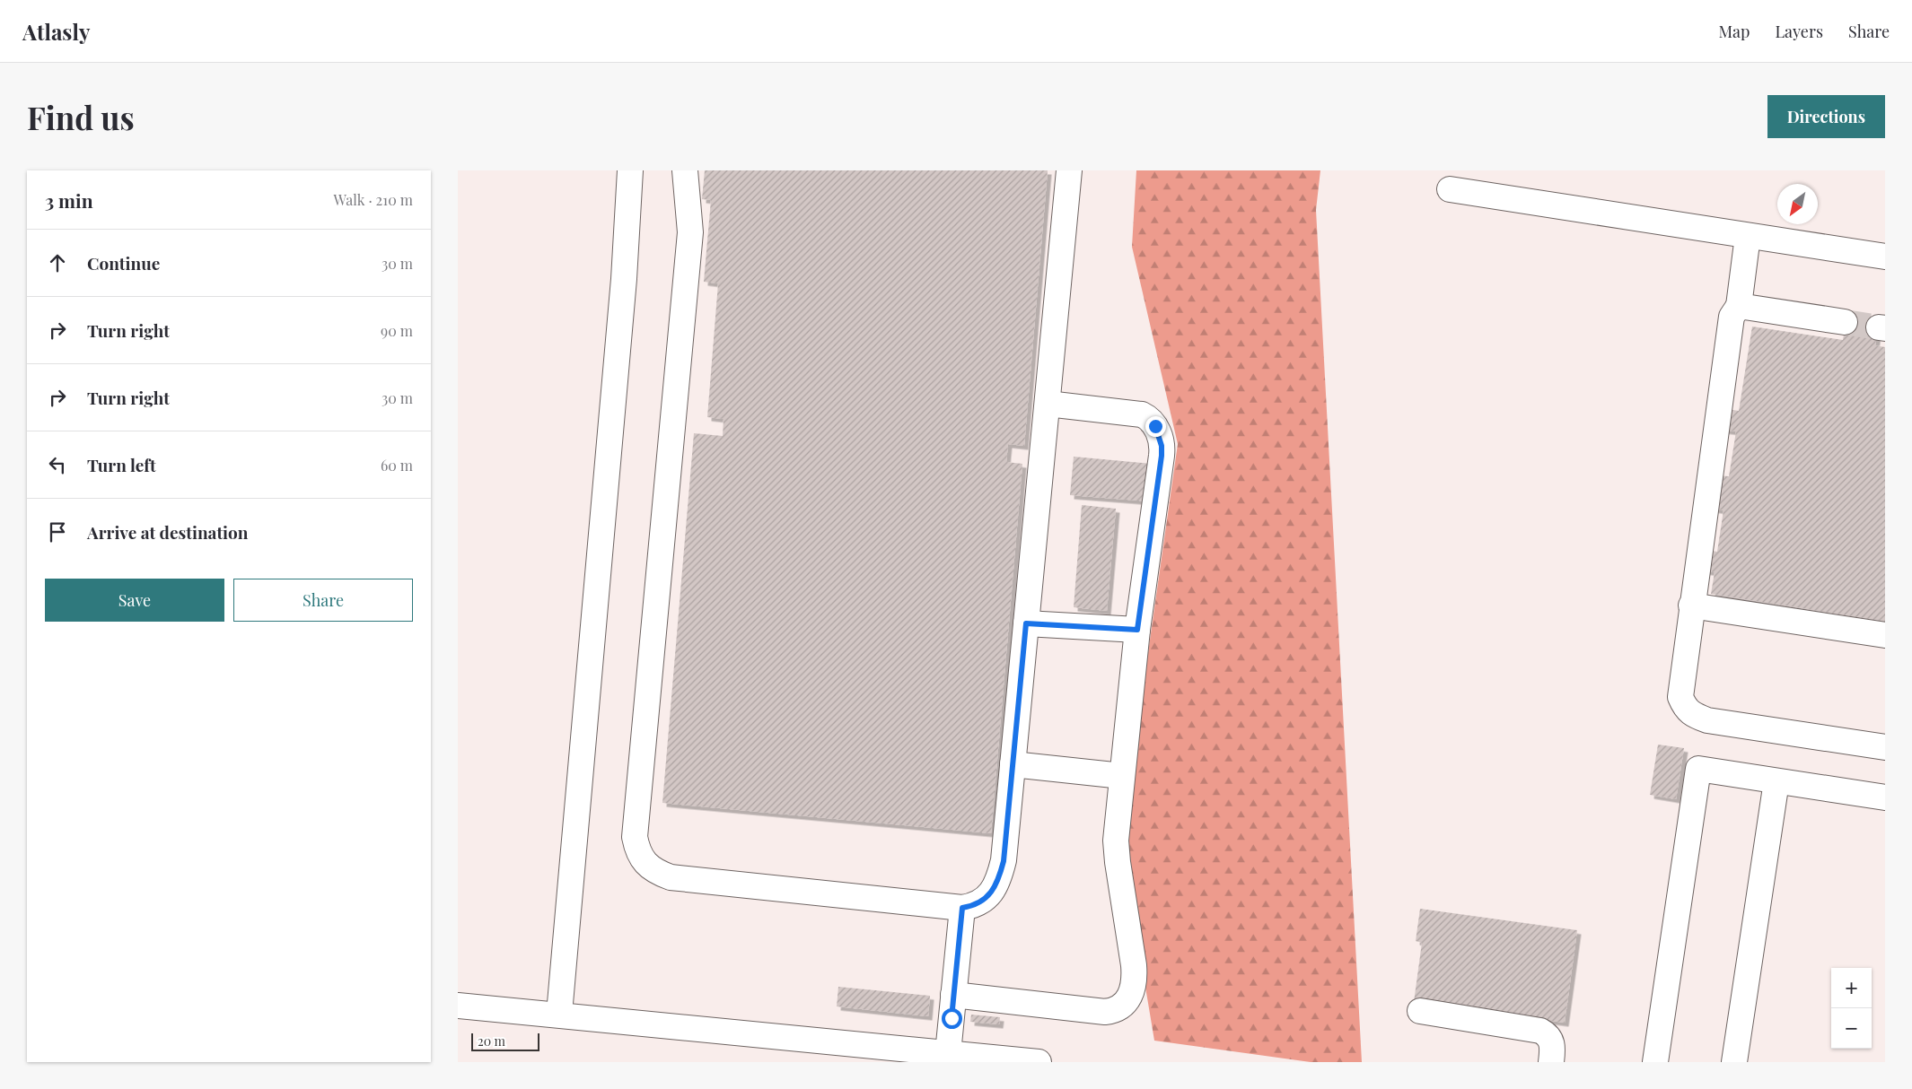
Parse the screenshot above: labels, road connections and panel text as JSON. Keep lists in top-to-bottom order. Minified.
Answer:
{"scale_bar":"20 m","north":"bottom left","page":{"header":"Atlasly","nav":["Map","Layers","Share"],"buttons":["Directions",["Save","Share"]],"title":"Find us","heading":["3 min","Walk · 210 m"],"list":[["Continue","30 m"],["Turn right","90 m"],["Turn right","30 m"],["Turn left","60 m"],"Arrive at destination"],"map_buttons":["+","−"],"scale":"20 m"}}
